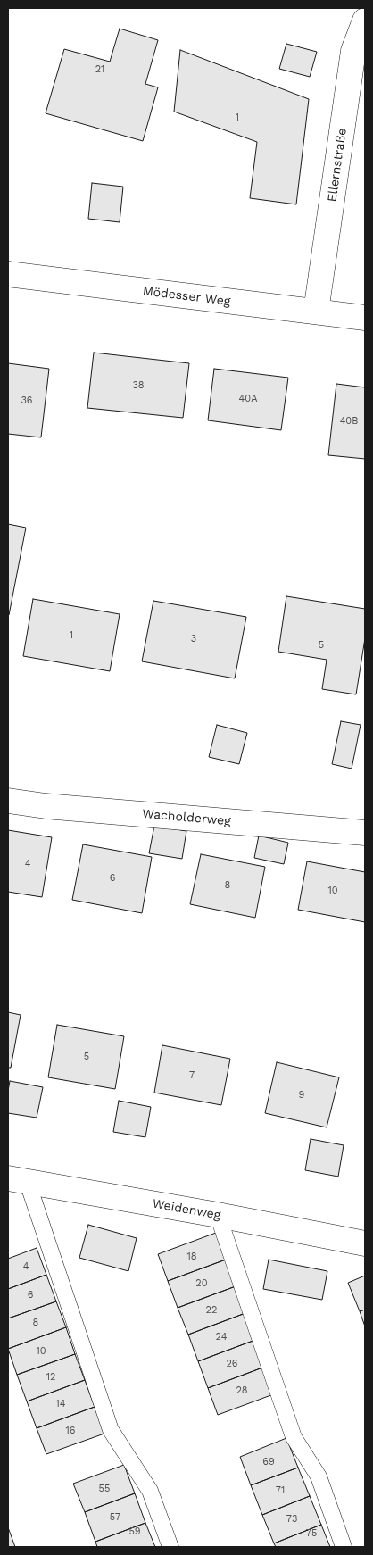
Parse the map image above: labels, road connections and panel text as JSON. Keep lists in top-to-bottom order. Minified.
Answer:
{"streets":{"street":["Ellernstraße","Mödesser Weg","Wacholderweg","Weidenweg"]},"crossings":[["Ellernstraße","Mödesser Weg"]],"house_numbers":["21","1","38","40A","36","40B","1","3","5","4","6","8","10","5","7","9","18","4","20","6","22","8","24","10","26","12","28","14","16","69","55","71","57","73","59","75"]}
